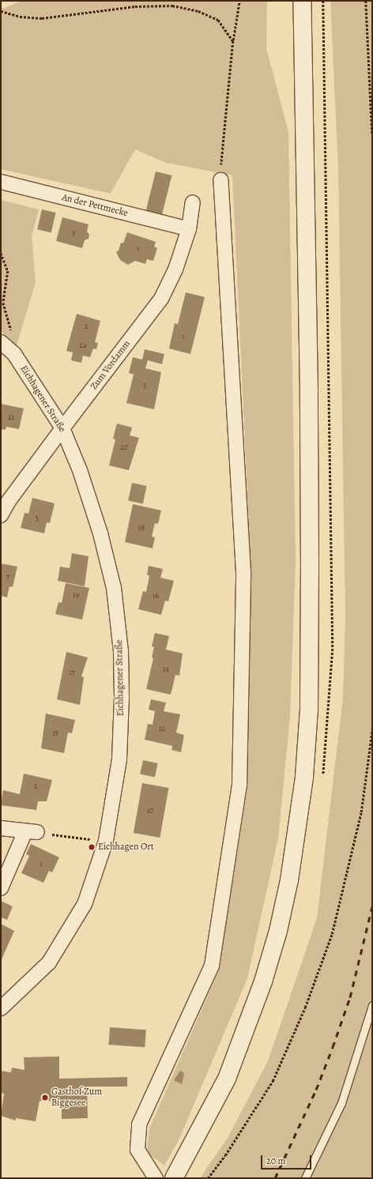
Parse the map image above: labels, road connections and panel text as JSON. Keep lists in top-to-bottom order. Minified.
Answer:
{"streets":{"street":["An der Pettmecke","Zum Vordamm","Eichhagener Straße"]},"crossings":[["An der Pettmecke","Zum Vordamm"],["Zum Vordamm","Eichhagener Straße"]],"places":["Eichhagen Ort","Gasthof Zum Biggesee"],"house_numbers":["3","1","2","1","2a","3","21","20","5","18","7","19","16","14","17","12","15","2","10","1"],"scale_bar":"20 m"}
